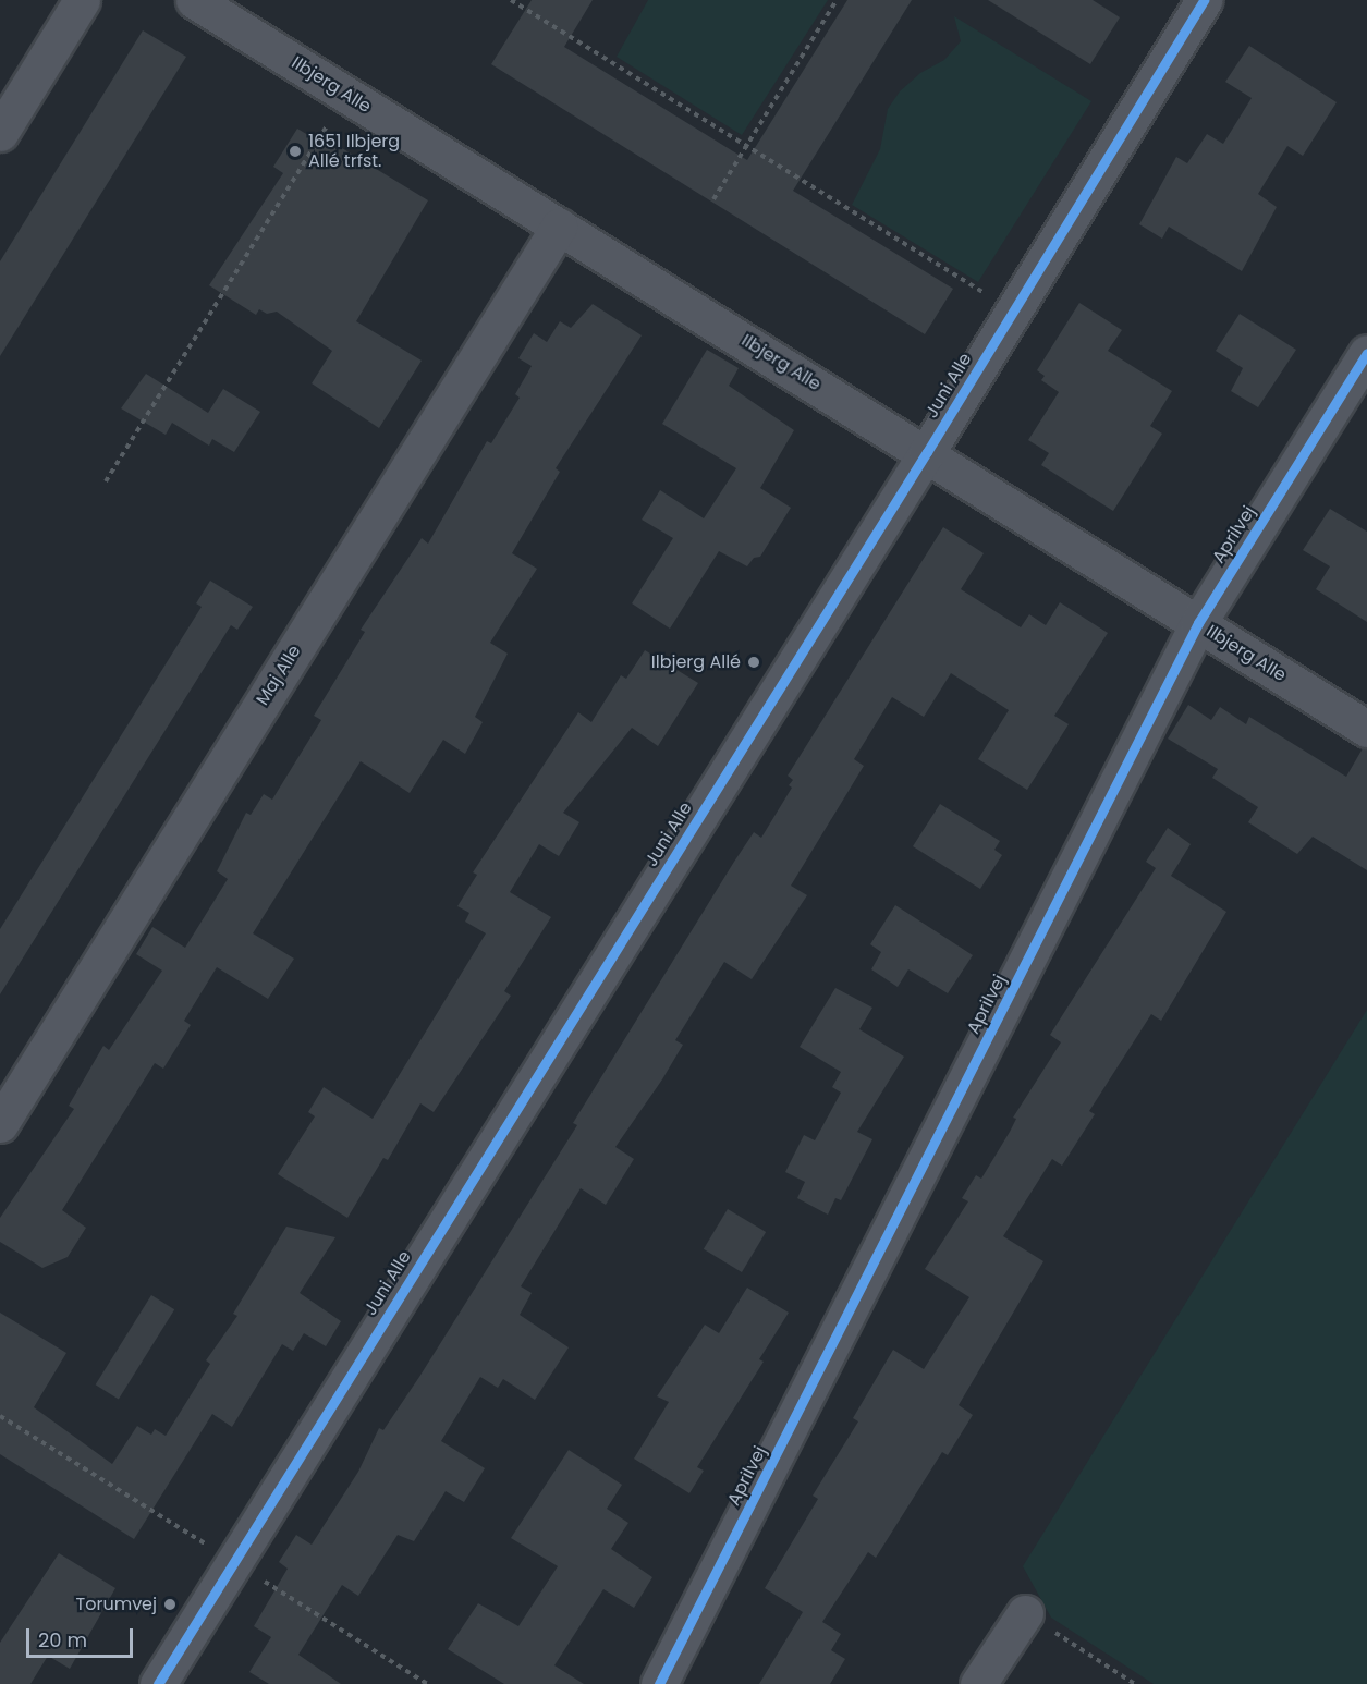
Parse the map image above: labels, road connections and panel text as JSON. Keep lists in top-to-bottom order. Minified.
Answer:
{"streets":{"street":["Ilbjerg Alle","Juni Alle","Aprilvej","Maj Alle"]},"crossings":[["Ilbjerg Alle","Juni Alle"],["Ilbjerg Alle","Aprilvej"],["Ilbjerg Alle","Maj Alle"]],"places":["1651 Ilbjerg Allé trfst.","Ilbjerg Allé","Torumvej"],"scale_bar":"20 m"}
